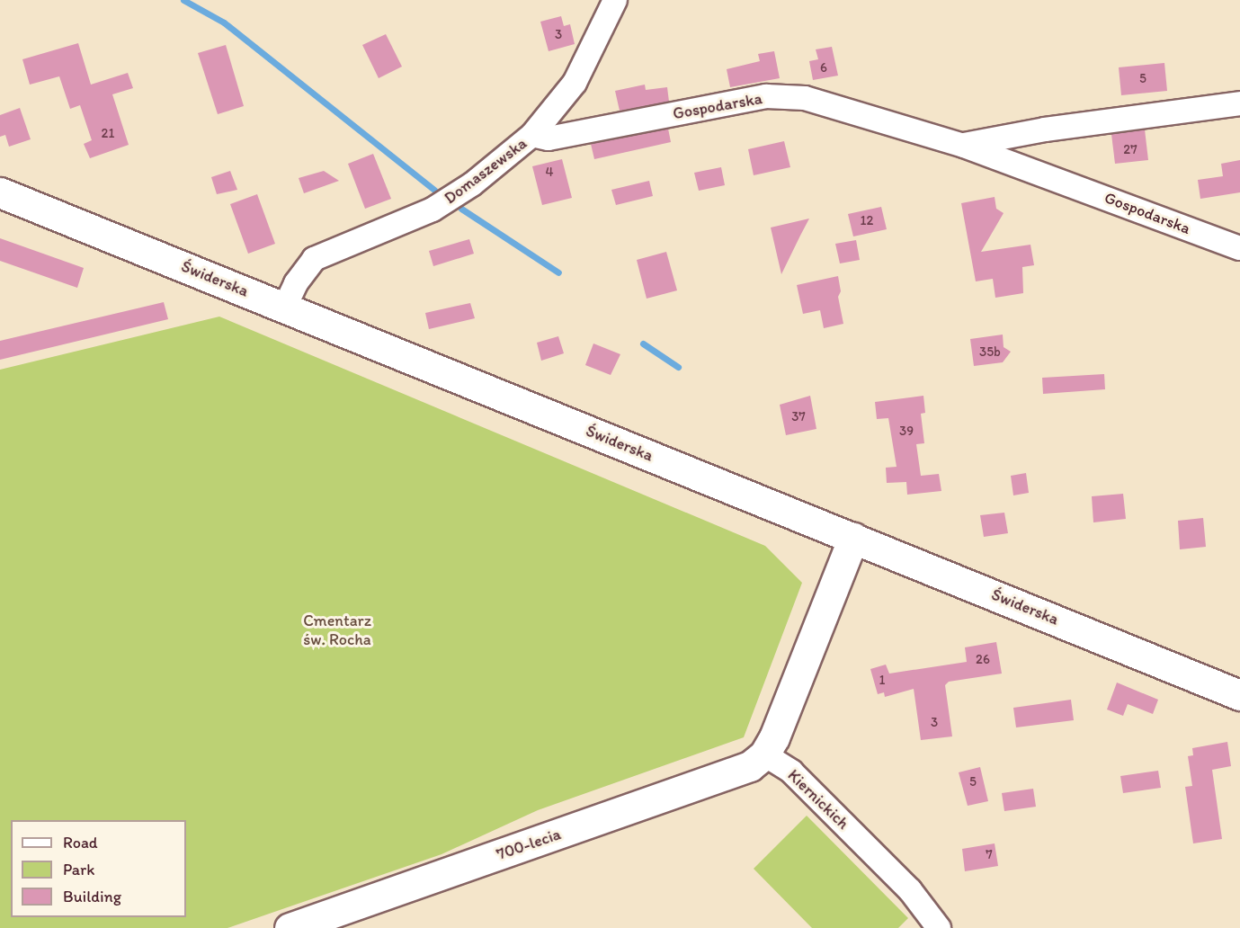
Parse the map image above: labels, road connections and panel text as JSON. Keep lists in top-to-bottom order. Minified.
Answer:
{"streets":{"main road":["Świderska","700-lecia"],"street":["Gospodarska","Domaszewska","Kiernickich"]},"crossings":[["Gospodarska","Domaszewska"],["Domaszewska","Świderska"],["Kiernickich","700-lecia"]],"parks":["Cmentarz św. Rocha"],"house_numbers":["3","6","5","21","27","4","12","35b","37","39","26","1","3","5","7"],"legend":["Road","Park","Building"]}
